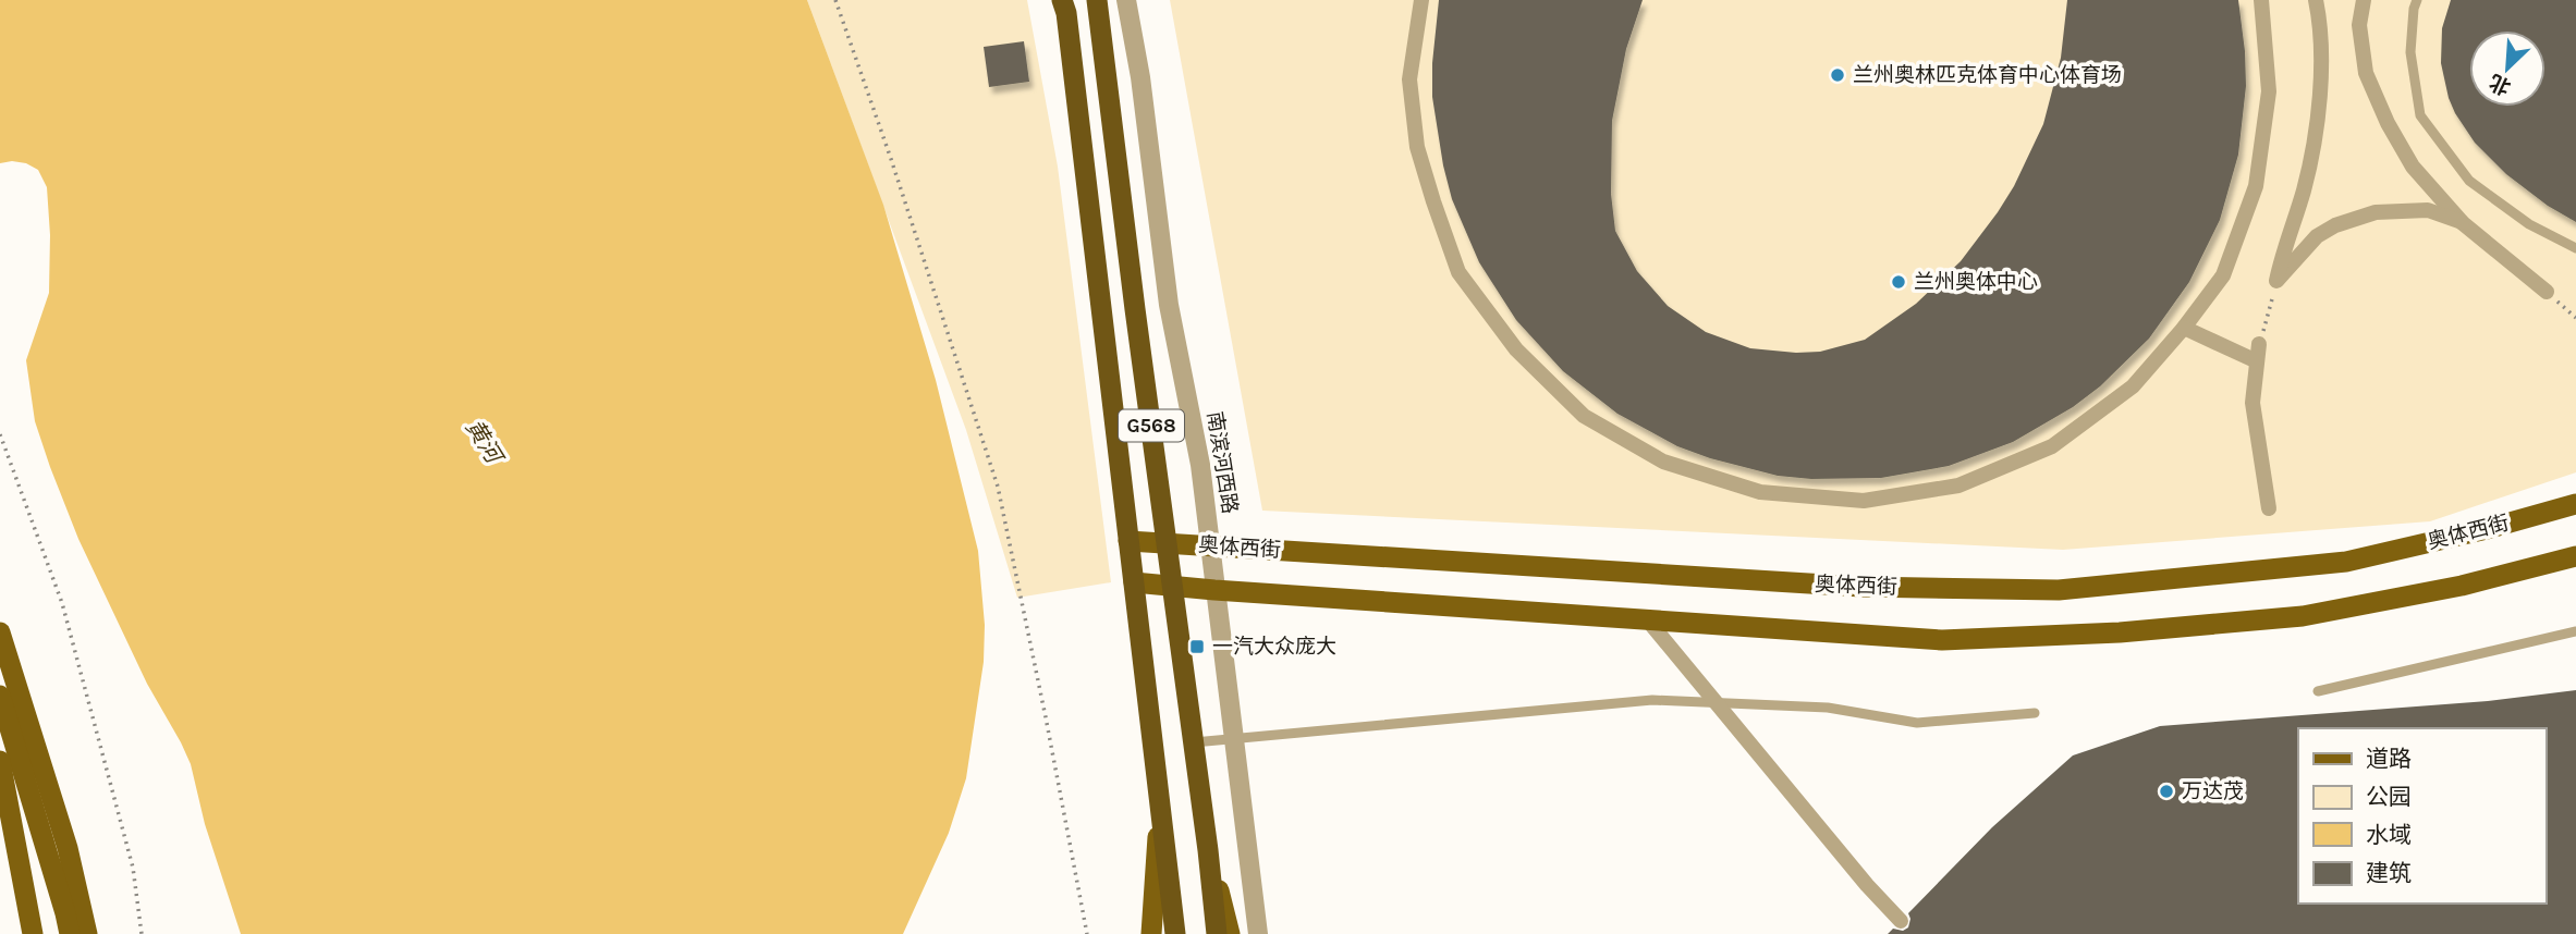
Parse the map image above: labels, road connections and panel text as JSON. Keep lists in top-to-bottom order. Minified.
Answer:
{"streets":{"highway":["G568"],"main road":["奥体西街"],"street":["南滨河西路"]},"crossings":[["G568","奥体西街"],["南滨河西路","奥体西街"]],"water":["黄河"],"places":{"other":["兰州奥林匹克体育中心体育场","兰州奥体中心","万达茂"],"transit":["一汽大众庞大"]},"legend":["道路","公园","水域","建筑"],"north":"bottom left"}
